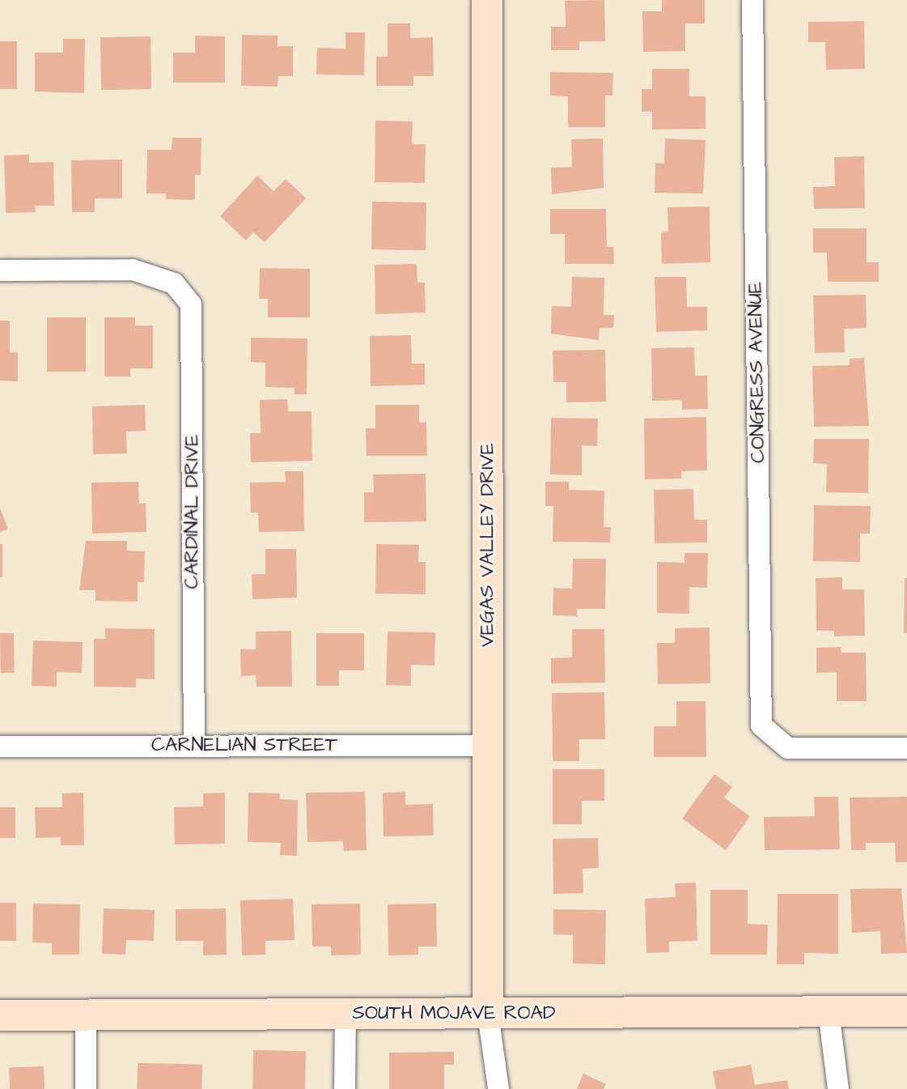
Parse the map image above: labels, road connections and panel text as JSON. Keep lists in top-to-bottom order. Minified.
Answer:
{"streets":{"street":["CONGRESS AVENUE","CARDINAL DRIVE","VEGAS VALLEY DRIVE","CARNELIAN STREET","SOUTH MOJAVE ROAD"]},"crossings":[["CARDINAL DRIVE","CARNELIAN STREET"],["VEGAS VALLEY DRIVE","CARNELIAN STREET"],["VEGAS VALLEY DRIVE","SOUTH MOJAVE ROAD"]]}
